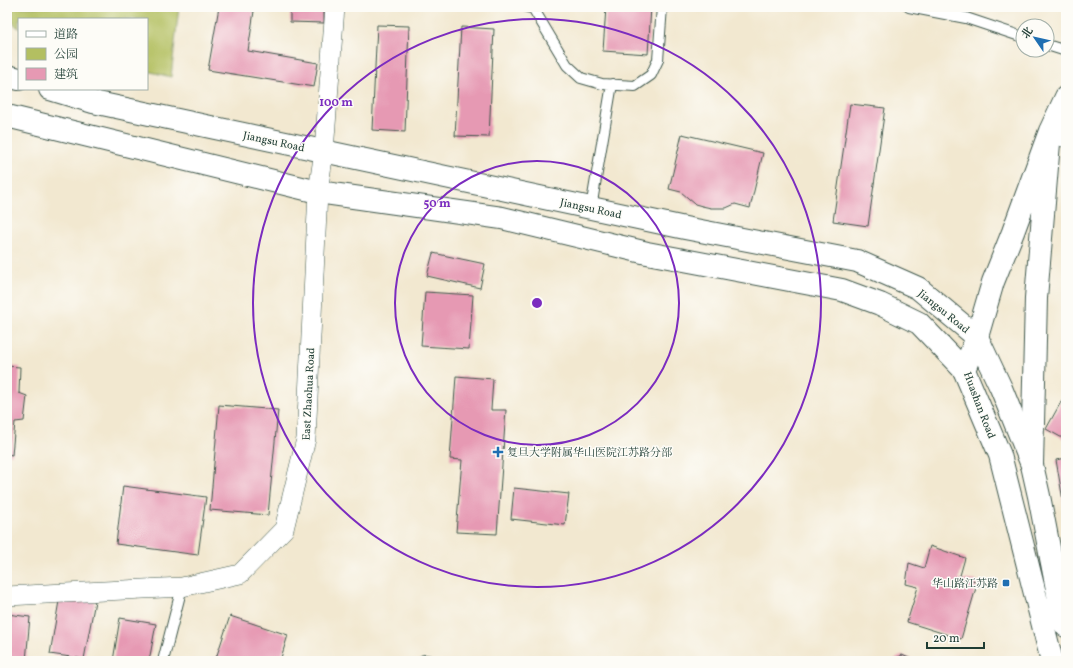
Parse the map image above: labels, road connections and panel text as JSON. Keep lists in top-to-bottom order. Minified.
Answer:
{"streets":{"main road":["Jiangsu Road","Huashan Road"],"street":["East Zhaohua Road"]},"crossings":[["Jiangsu Road","East Zhaohua Road"],["Jiangsu Road","Huashan Road"]],"places":{"health":["复旦大学附属华山医院江苏路分部"],"transit":["华山路江苏路"]},"legend":["道路","公园","建筑"],"scale_bar":"20 m","north":"top left","rings":["100 m","50 m"]}
